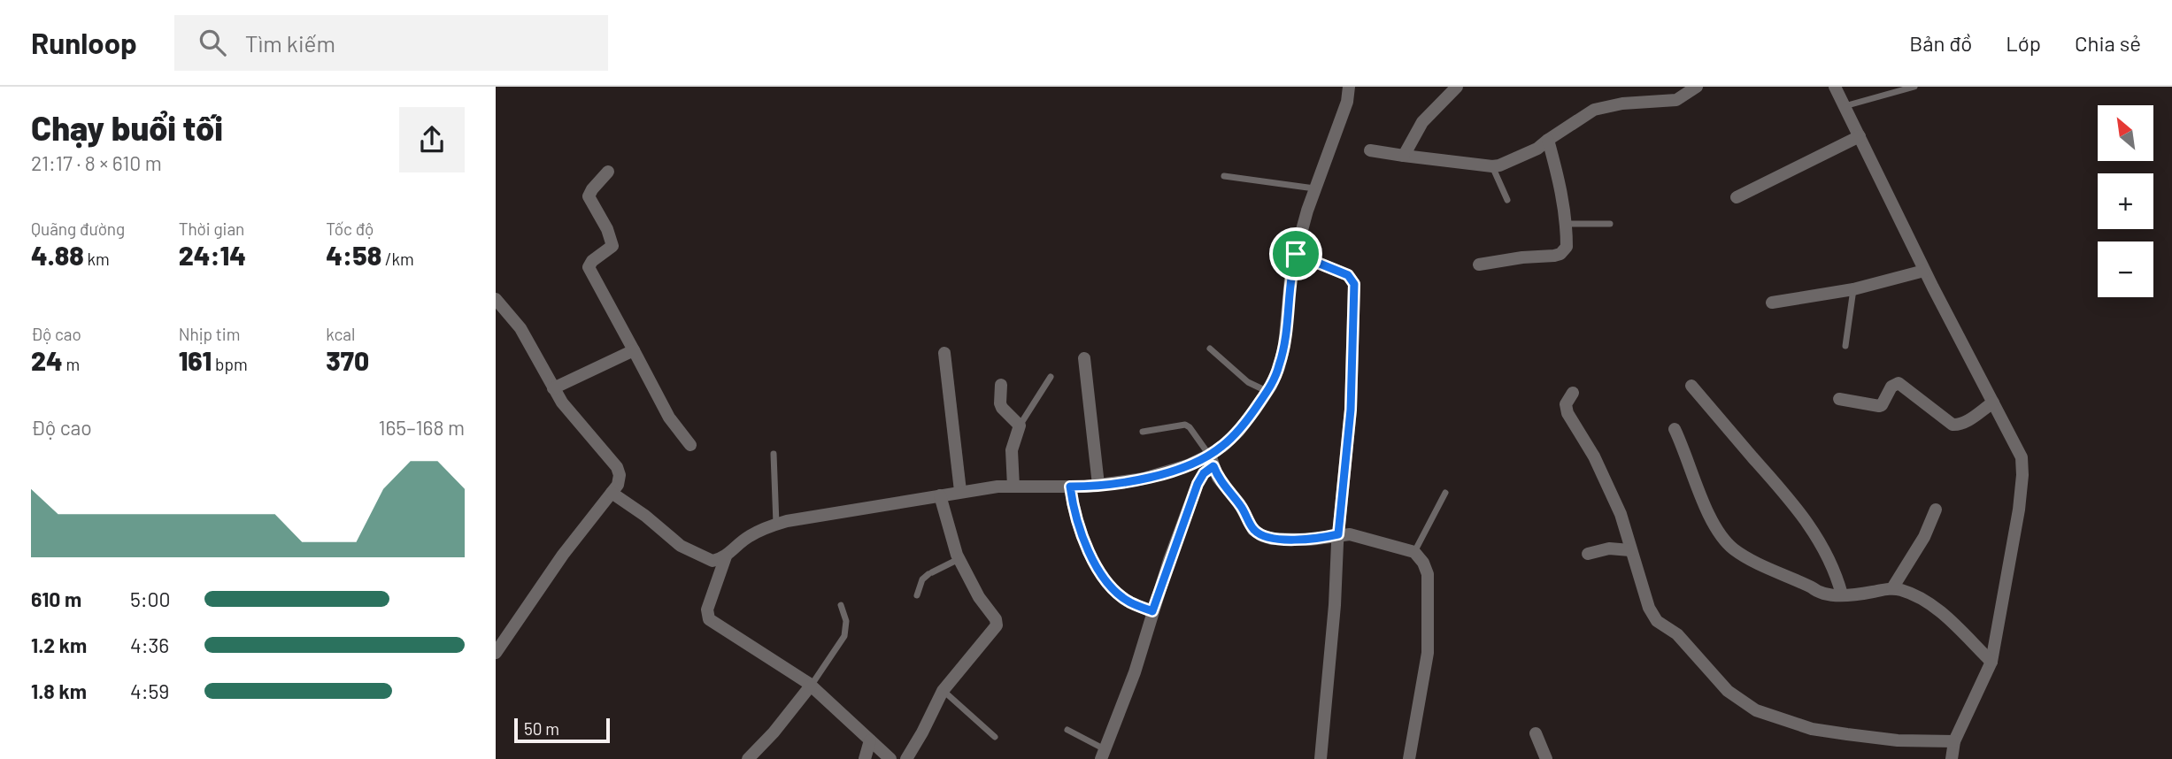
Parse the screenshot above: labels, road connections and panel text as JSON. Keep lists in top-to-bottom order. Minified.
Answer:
{"scale_bar":"50 m","north":"top left","page":{"header":"Runloop","search":"Tìm kiếm","nav":["Bản đồ","Lớp","Chia sẻ"],"heading":["Chạy buổi tối","21:17 · 8 × 610 m"],"map_buttons":["+","−"],"stats":[["Quãng đường","4.88 km"],["Thời gian","24:14"],["Tốc độ","4:58 /km"],["Độ cao","24 m"],["Nhịp tim","161 bpm"],["kcal","370"]],"chart":["Độ cao","165–168 m"],"list":[{"name":"610 m","note":"5:00"},{"name":"1.2 km","note":"4:36"},{"name":"1.8 km","note":"4:59"}],"scale":"50 m"}}
